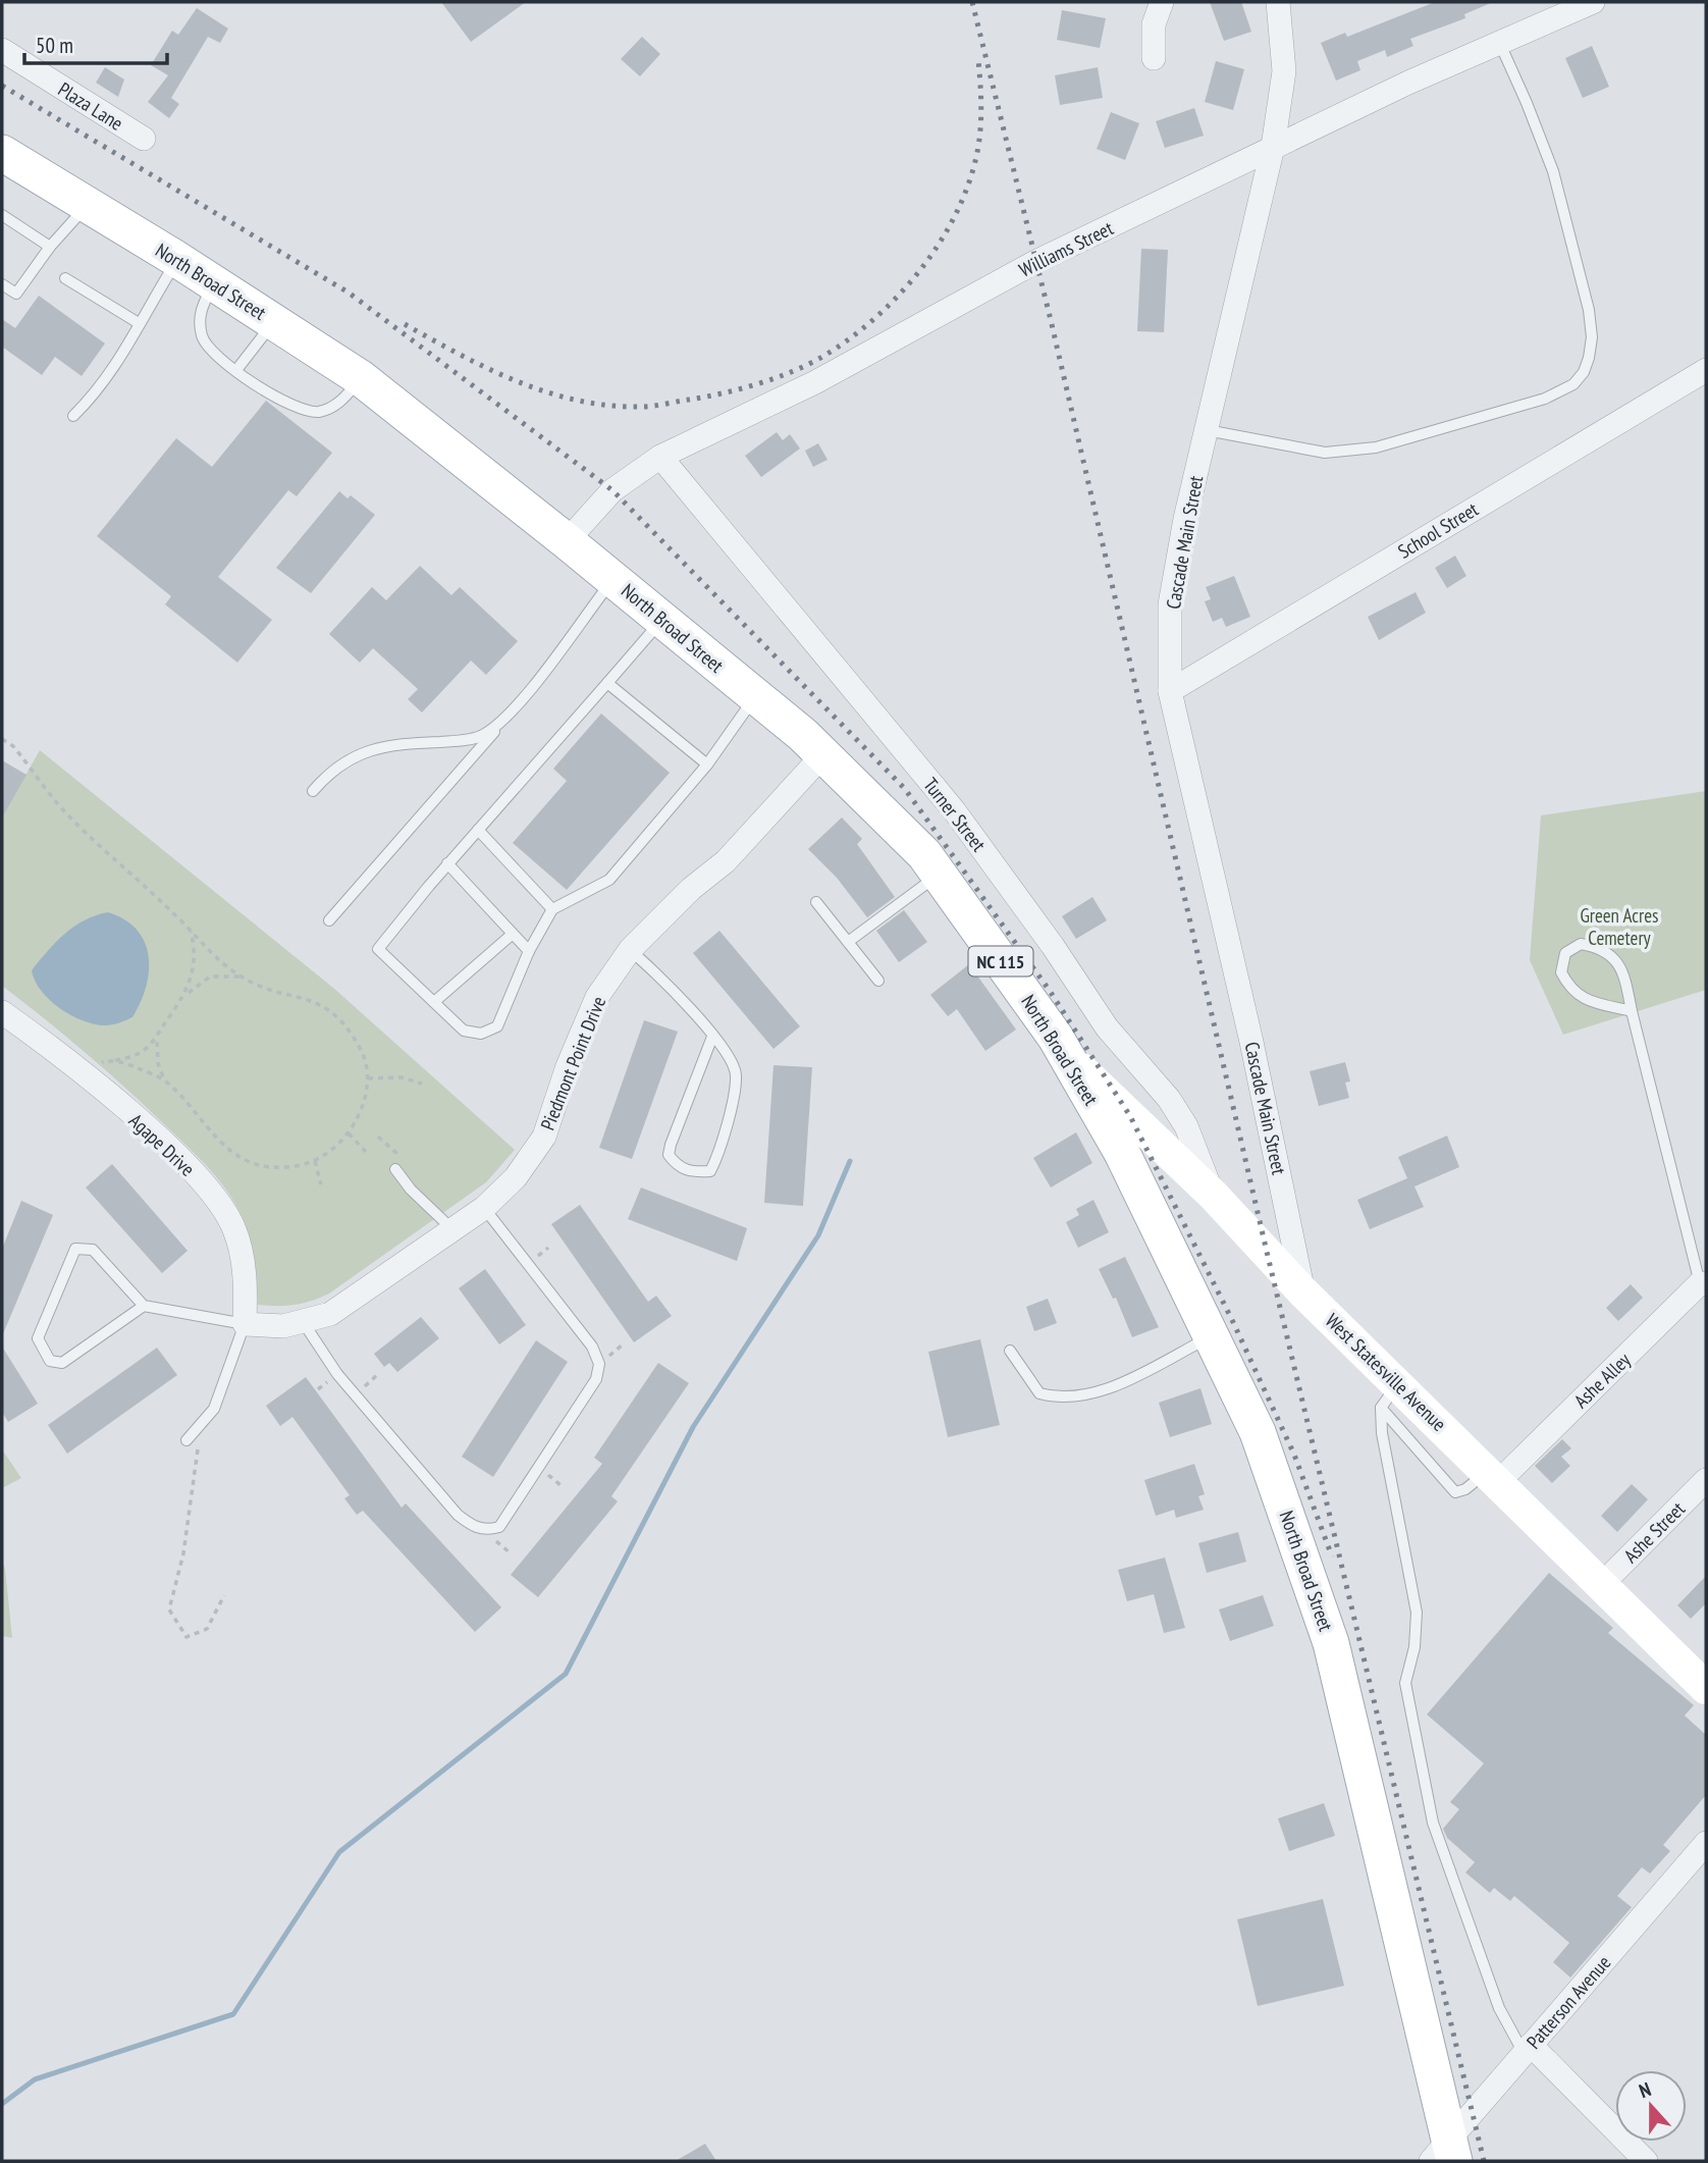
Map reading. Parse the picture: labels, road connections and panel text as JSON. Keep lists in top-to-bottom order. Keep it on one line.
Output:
{"streets":{"main road":["North Broad Street","NC 115"],"street":["Plaza Lane","Williams Street","School Street","Cascade Main Street","Turner Street","Piedmont Point Drive","Agape Drive","West Statesville Avenue","Ashe Alley","Ashe Street","Patterson Avenue"]},"crossings":[["Williams Street","North Broad Street"],["Williams Street","Cascade Main Street"],["Williams Street","Turner Street"],["North Broad Street","Piedmont Point Drive"],["North Broad Street","West Statesville Avenue"],["North Broad Street","Patterson Avenue"],["School Street","Cascade Main Street"],["Cascade Main Street","West Statesville Avenue"],["Turner Street","West Statesville Avenue"],["Piedmont Point Drive","Agape Drive"],["West Statesville Avenue","Ashe Alley"],["West Statesville Avenue","Ashe Street"]],"parks":["Green Acres Cemetery"],"scale_bar":"50 m","north":"top"}
